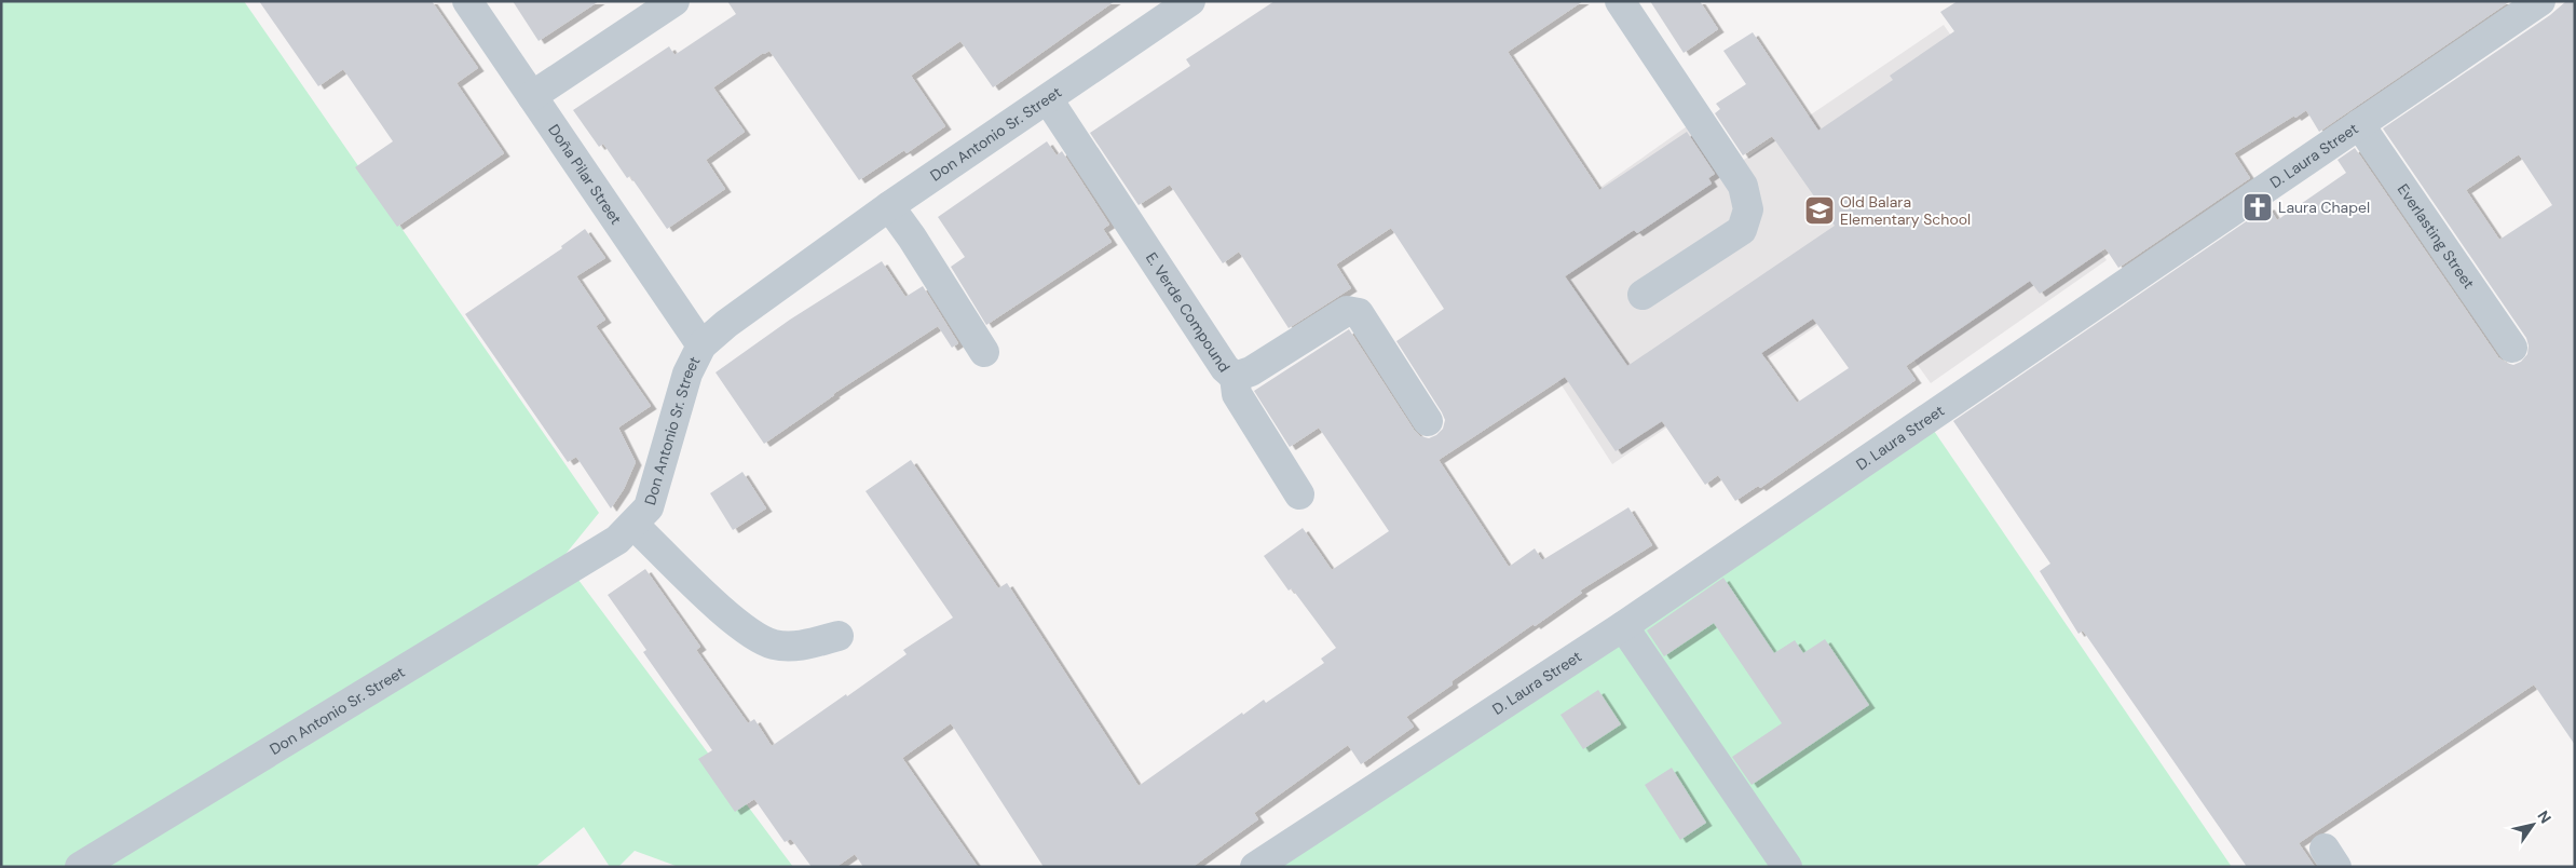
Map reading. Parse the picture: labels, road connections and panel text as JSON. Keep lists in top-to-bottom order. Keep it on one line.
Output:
{"streets":{"street":["Don Antonio Sr. Street","D. Laura Street","Doña Pilar Street","Everlasting Street","E. Verde Compound"]},"crossings":[["Don Antonio Sr. Street","Doña Pilar Street"],["Don Antonio Sr. Street","E. Verde Compound"],["D. Laura Street","Everlasting Street"]],"places":{"church":["Laura Chapel"],"school or university":["Old Balara Elementary School"]},"north":"top right"}
